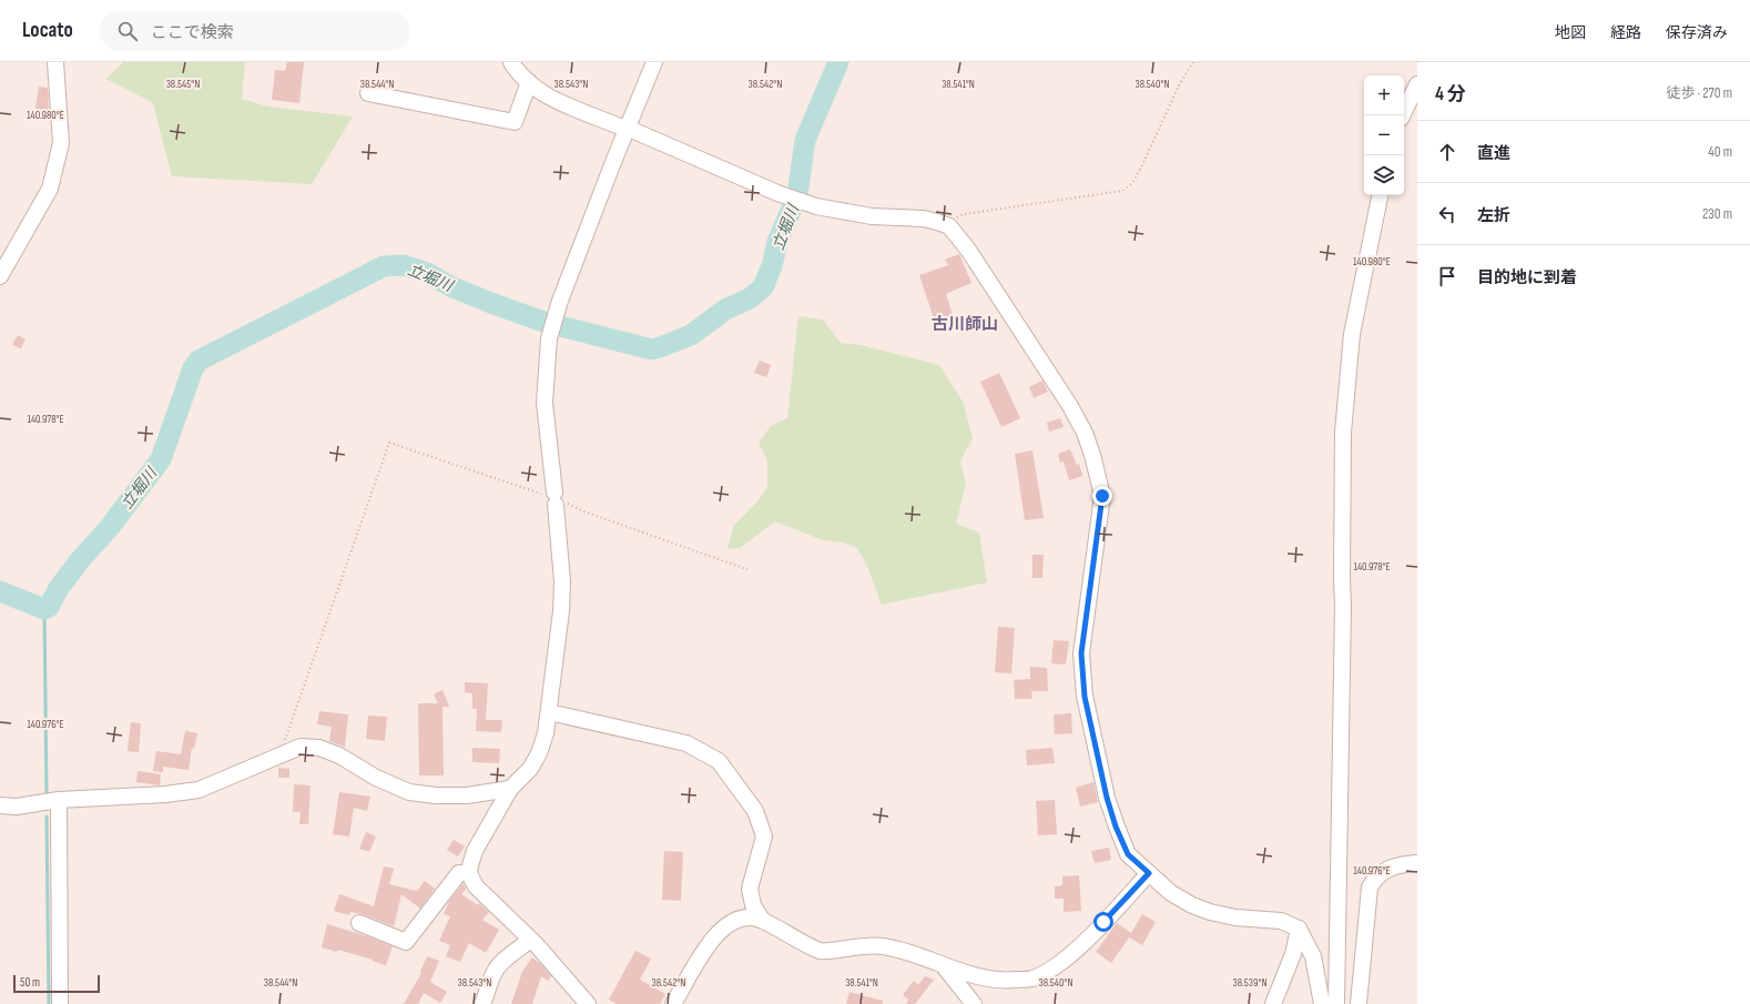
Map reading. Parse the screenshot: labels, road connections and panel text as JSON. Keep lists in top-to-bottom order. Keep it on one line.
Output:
{"districts":["古川師山"],"water":["立堀川"],"scale_bar":"50 m","page":{"header":"Locato","search":"ここで検索","nav":["地図","経路","保存済み"],"heading":["4 分","徒歩 · 270 m"],"map_buttons":["+","−"],"list":[["直進","40 m"],["左折","230 m"],"目的地に到着"],"scale":"50 m"},"coordinates":["38.545°N","38.544°N","38.543°N","38.542°N","38.541°N","38.540°N","140.980°E","140.978°E","140.976°E","38.539°N"]}
